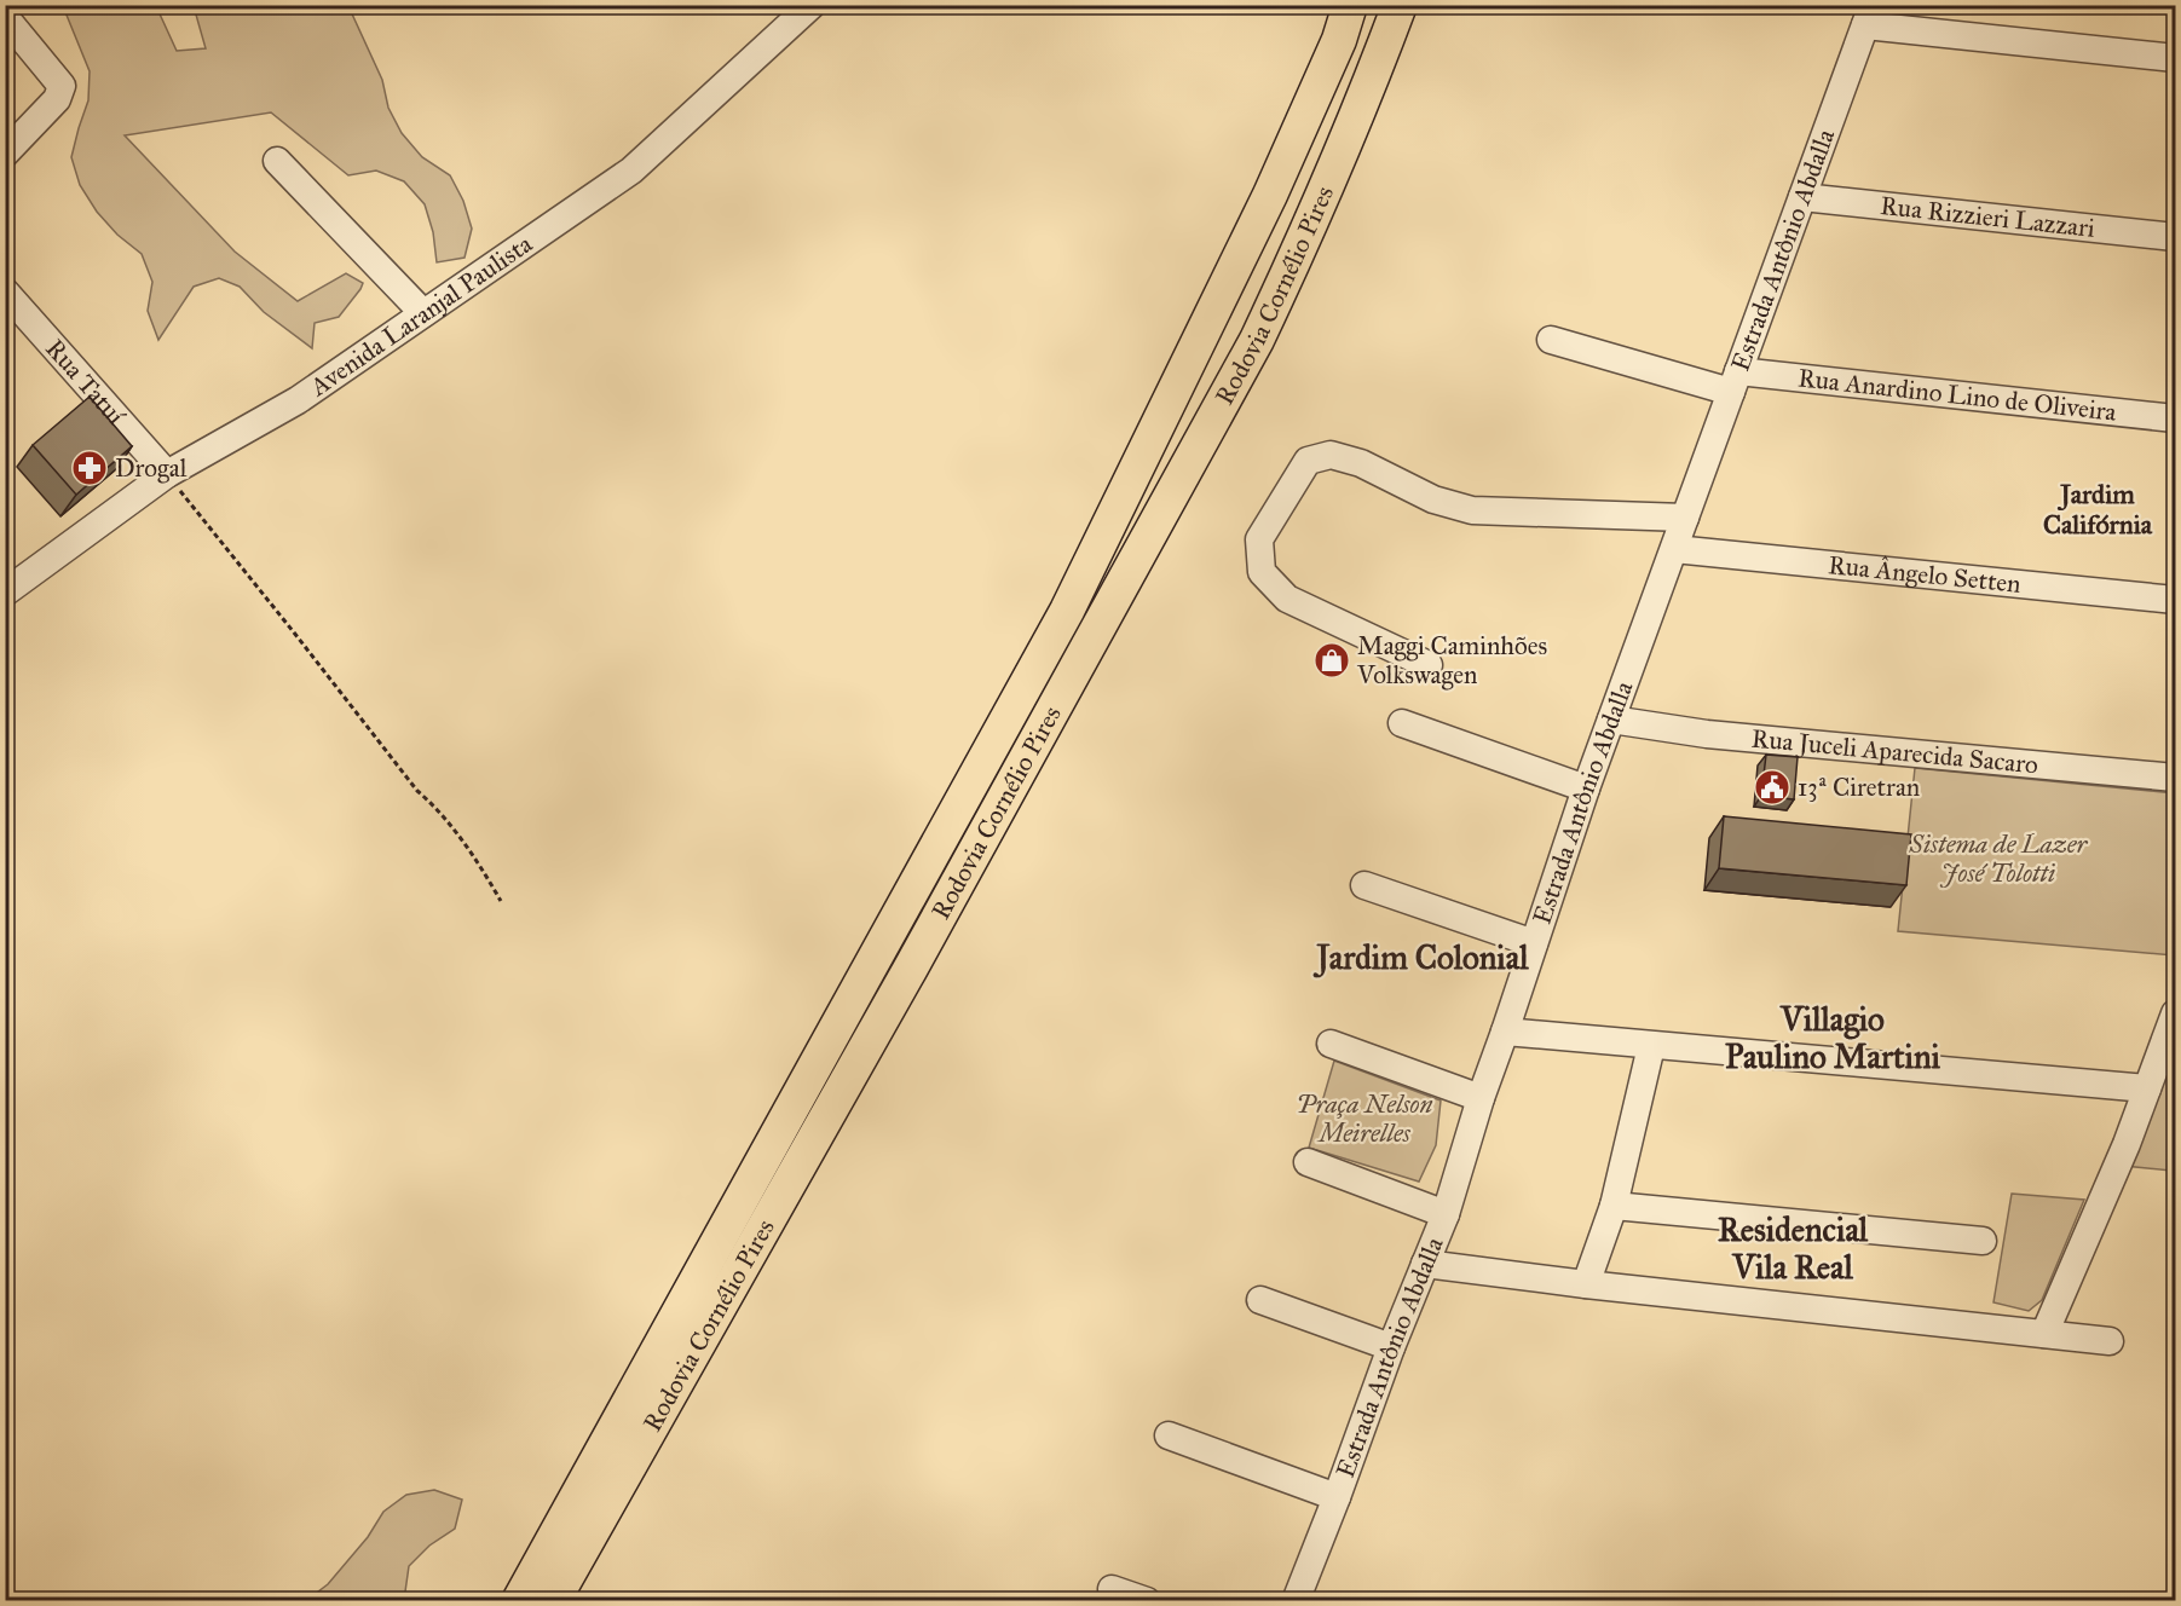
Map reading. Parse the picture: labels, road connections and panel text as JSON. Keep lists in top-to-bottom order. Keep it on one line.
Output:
{"streets":{"main road":["Rodovia Cornélio Pires"],"street":["Rua Rizzieri Lazzari","Estrada Antônio Abdalla","Avenida Laranjal Paulista","Rua Tatuí","Rua Anardino Lino de Oliveira","Rua Ângelo Setten","Rua Juceli Aparecida Sacaro"]},"crossings":[["Rua Rizzieri Lazzari","Estrada Antônio Abdalla"],["Estrada Antônio Abdalla","Rua Anardino Lino de Oliveira"],["Estrada Antônio Abdalla","Rua Ângelo Setten"],["Estrada Antônio Abdalla","Rua Juceli Aparecida Sacaro"],["Avenida Laranjal Paulista","Rua Tatuí"]],"districts":["Jardim Califórnia","Jardim Colonial","Villagio Paulino Martini","Residencial Vila Real"],"parks":["Sistema de Lazer José Tolotti","Praça Nelson Meirelles"],"places":{"pharmacy":["Drogal"],"shop":["Maggi Caminhões Volkswagen"],"public building":["13ª Ciretran"]}}
